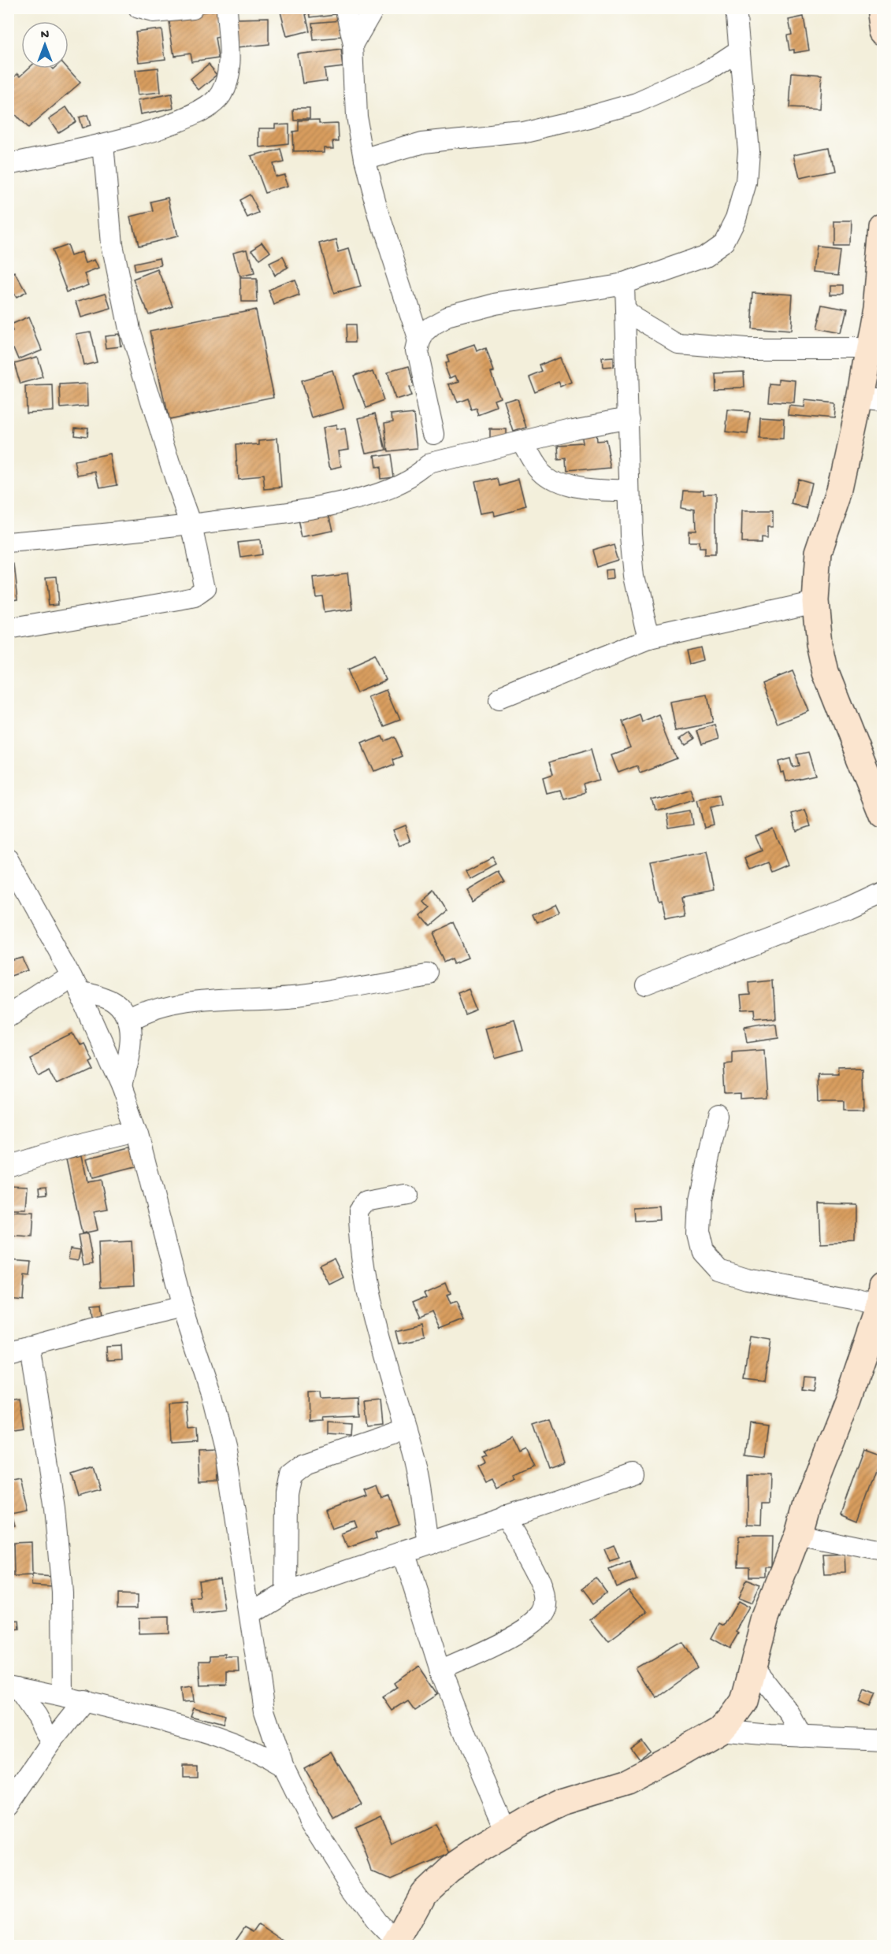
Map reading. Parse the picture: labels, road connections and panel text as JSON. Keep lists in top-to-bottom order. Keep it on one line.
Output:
{"north":"top"}
